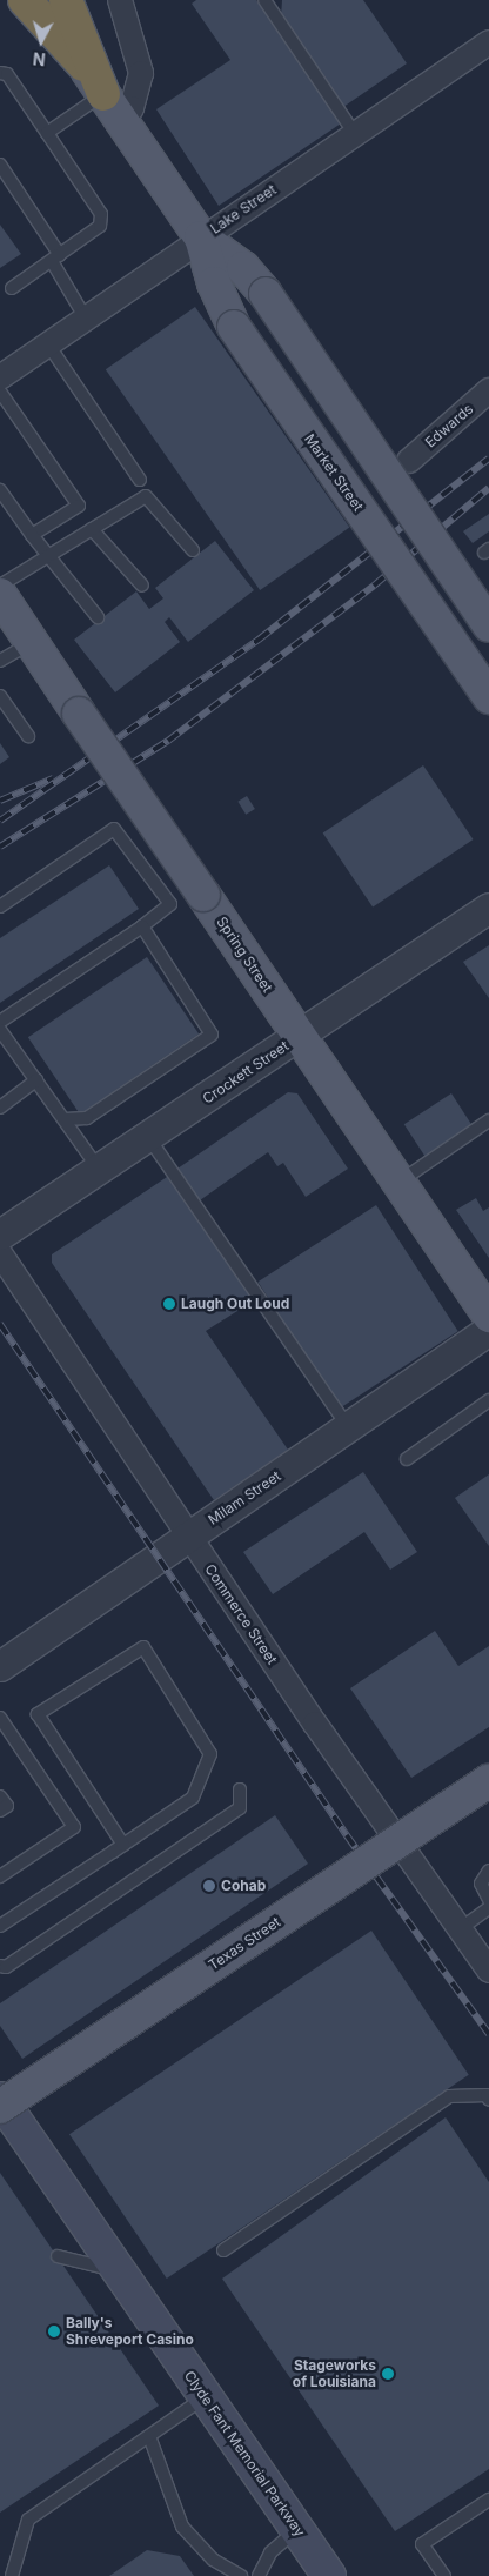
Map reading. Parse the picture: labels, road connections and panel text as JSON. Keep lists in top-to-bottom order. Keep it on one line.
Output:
{"streets":{"main road":["Market Street","Spring Street","Texas Street","Clyde Fant Memorial Parkway"],"street":["Lake Street","Edwards","Crockett Street","Milam Street","Commerce Street"]},"crossings":[["Lake Street","Market Street"],["Spring Street","Crockett Street"],["Milam Street","Commerce Street"]],"places":["Laugh Out Loud","Cohab","Bally's Shreveport Casino","Stageworks of Louisiana"],"north":"bottom"}
